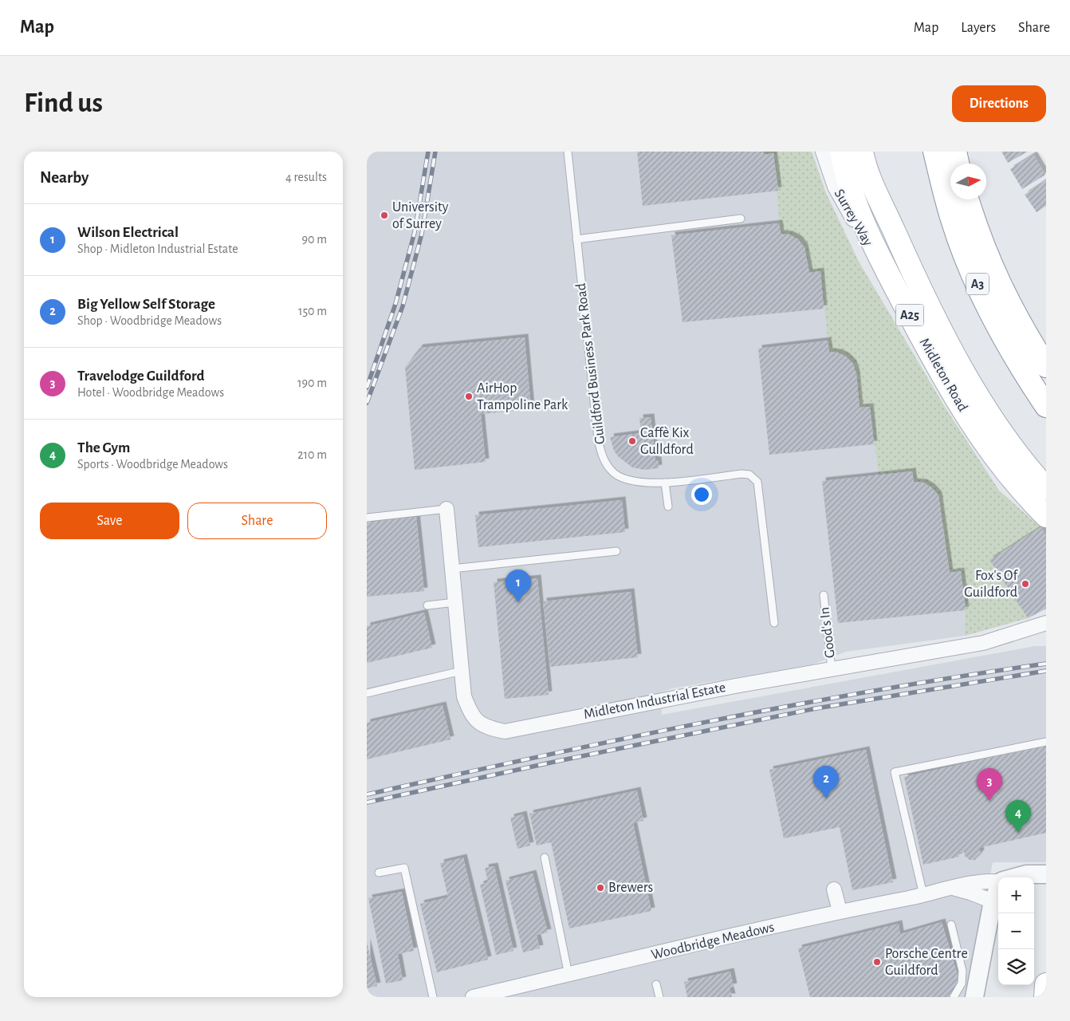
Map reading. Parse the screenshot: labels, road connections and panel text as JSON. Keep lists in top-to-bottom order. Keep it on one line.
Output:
{"streets":{"main road":["A3","A25","Midleton Road"],"street":["Surrey Way","Midleton Industrial Estate","Woodbridge Meadows"],"lane":["Guildford Business Park Road","Good's In"]},"crossings":[["Surrey Way","Midleton Road"],["Good's In","Midleton Industrial Estate"]],"places":["University of Surrey","AirHop Trampoline Park","Caffè Kix Gulldford","Fox's Of Guildford","Brewers","Porsche Centre Guildford"],"north":"right","page":{"header":"Map","nav":["Map","Layers","Share"],"buttons":["Directions",["Save","Share"]],"title":"Find us","heading":["Nearby","4 results"],"list":[{"mark":"1","name":"Wilson Electrical","note":"Shop · Midleton Industrial Estate","value":"90 m"},{"mark":"2","name":"Big Yellow Self Storage","note":"Shop · Woodbridge Meadows","value":"150 m"},{"mark":"3","name":"Travelodge Guildford","note":"Hotel · Woodbridge Meadows","value":"190 m"},{"mark":"4","name":"The Gym","note":"Sports · Woodbridge Meadows","value":"210 m"}],"pins":["1","2","3","4"],"map_buttons":["+","−"]}}
